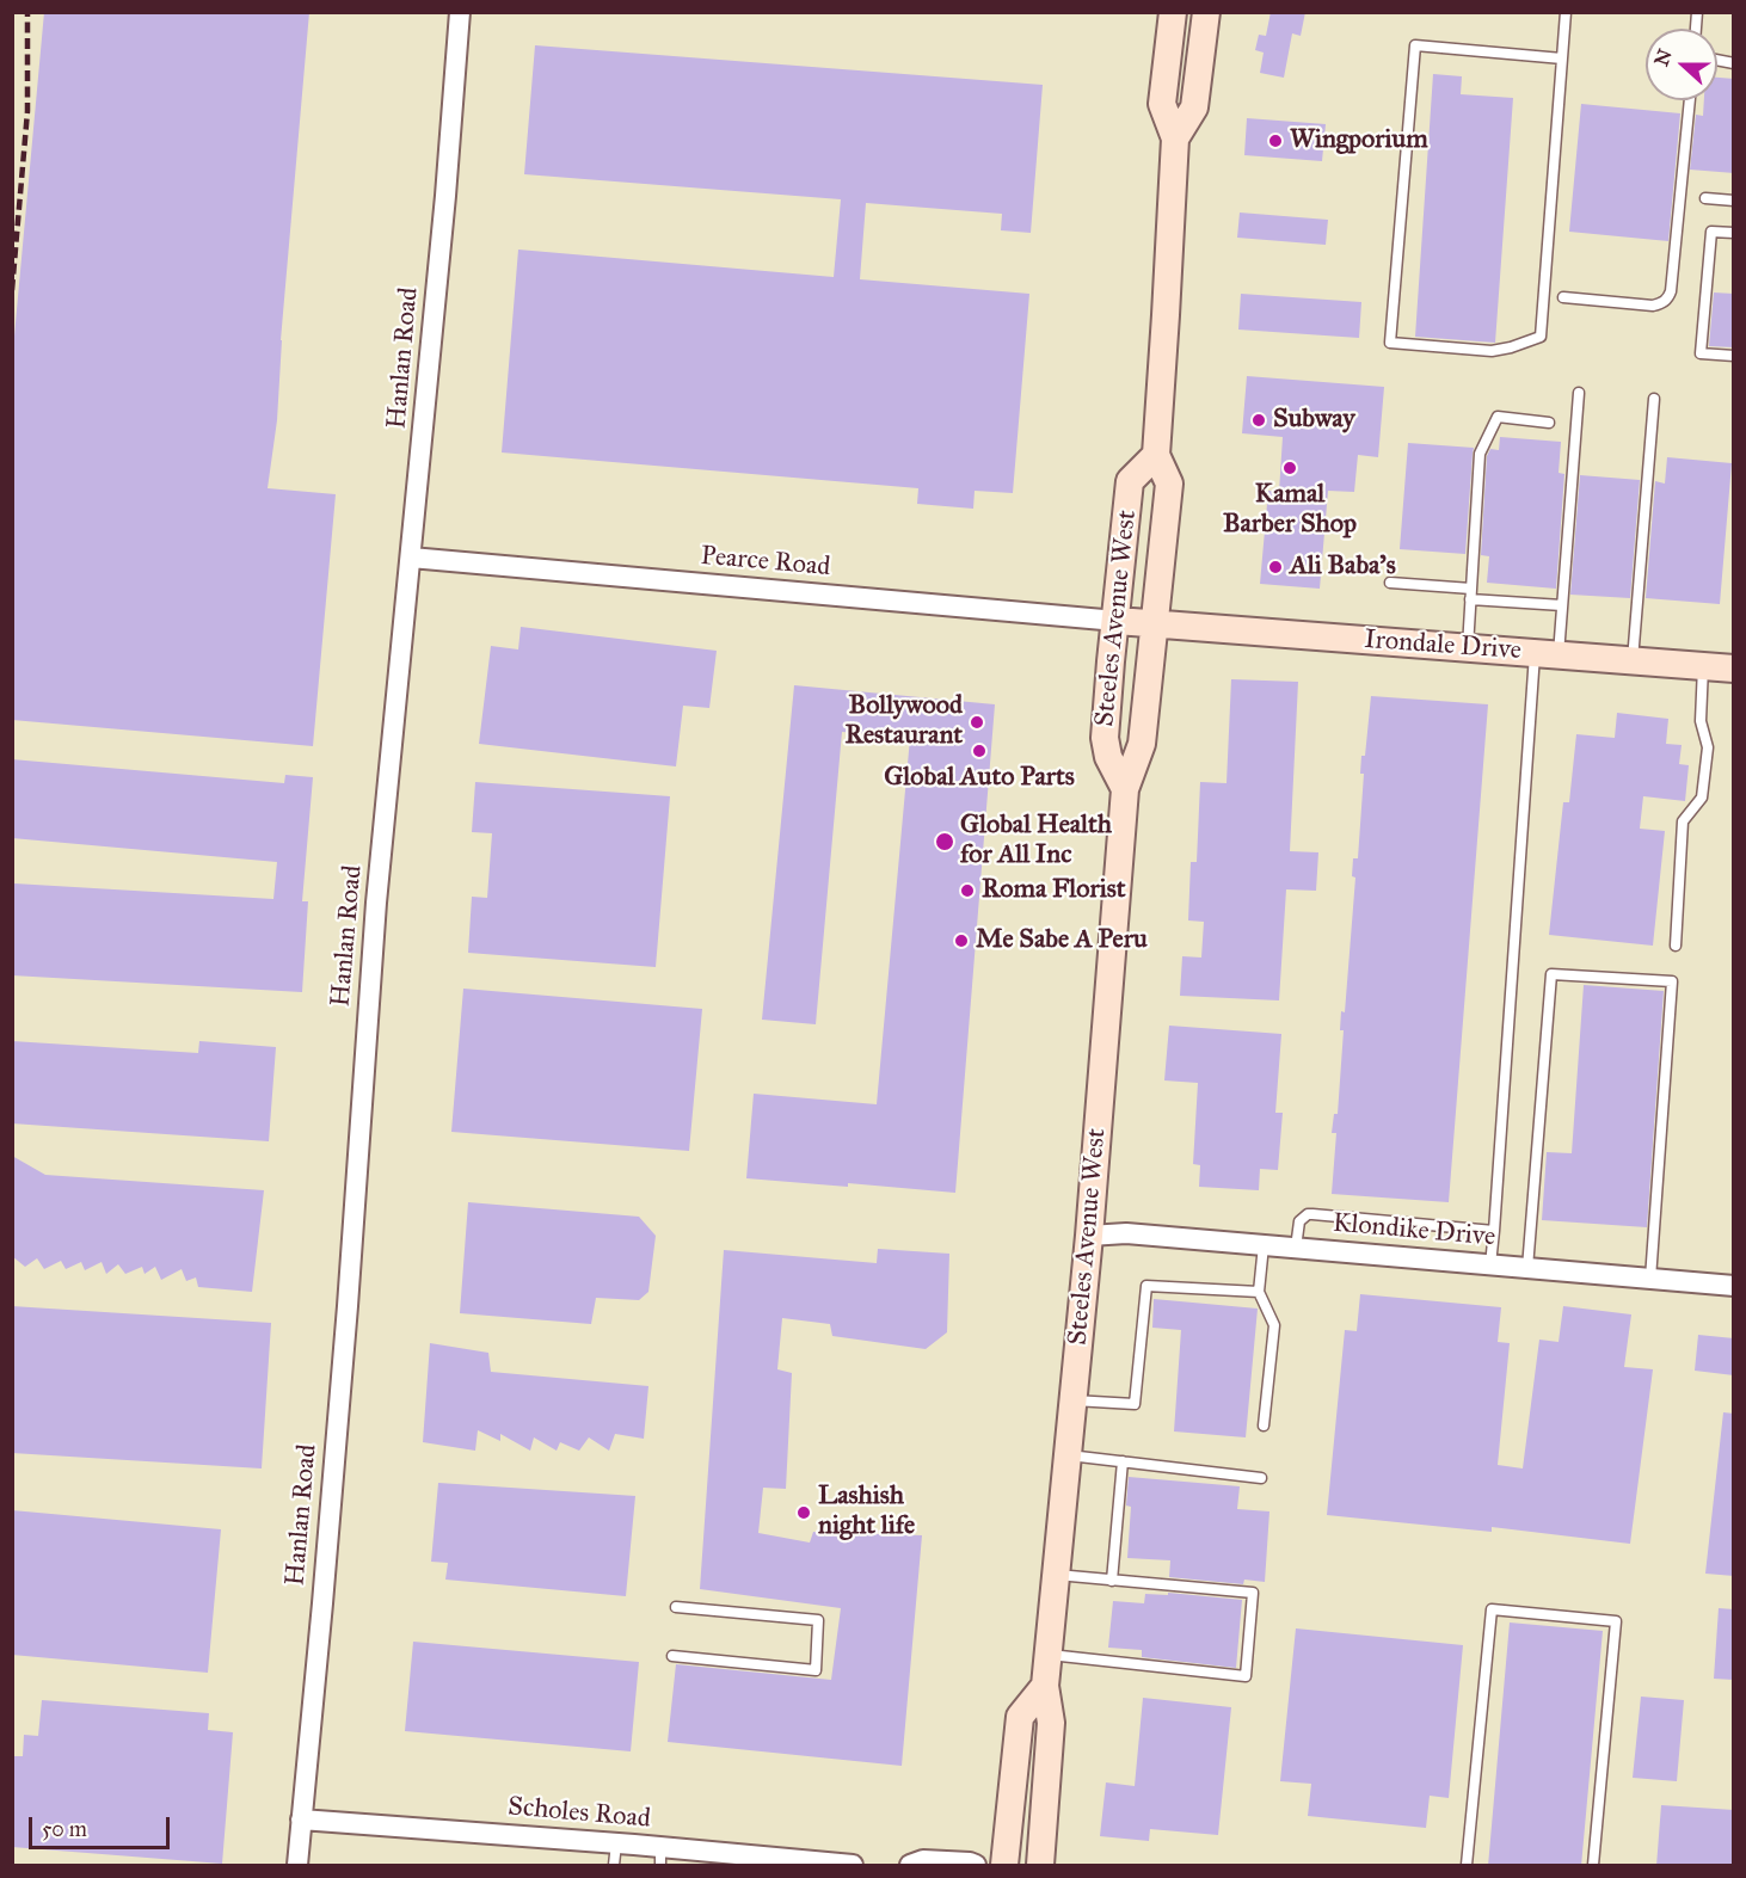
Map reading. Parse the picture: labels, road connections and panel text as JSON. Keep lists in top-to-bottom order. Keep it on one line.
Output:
{"streets":{"main road":["Steeles Avenue West","Irondale Drive"],"street":["Hanlan Road","Pearce Road","Klondike Drive","Scholes Road"]},"crossings":[["Hanlan Road","Pearce Road"],["Hanlan Road","Scholes Road"],["Pearce Road","Steeles Avenue West"],["Pearce Road","Irondale Drive"],["Steeles Avenue West","Irondale Drive"],["Steeles Avenue West","Klondike Drive"]],"places":["Wingporium","Subway","Kamal Barber Shop","Ali Baba's","Bollywood Restaurant","Global Auto Parts","Global Health for All Inc","Roma Florist","Me Sabe A Peru","Lashish night life"],"scale_bar":"50 m","north":"left"}
